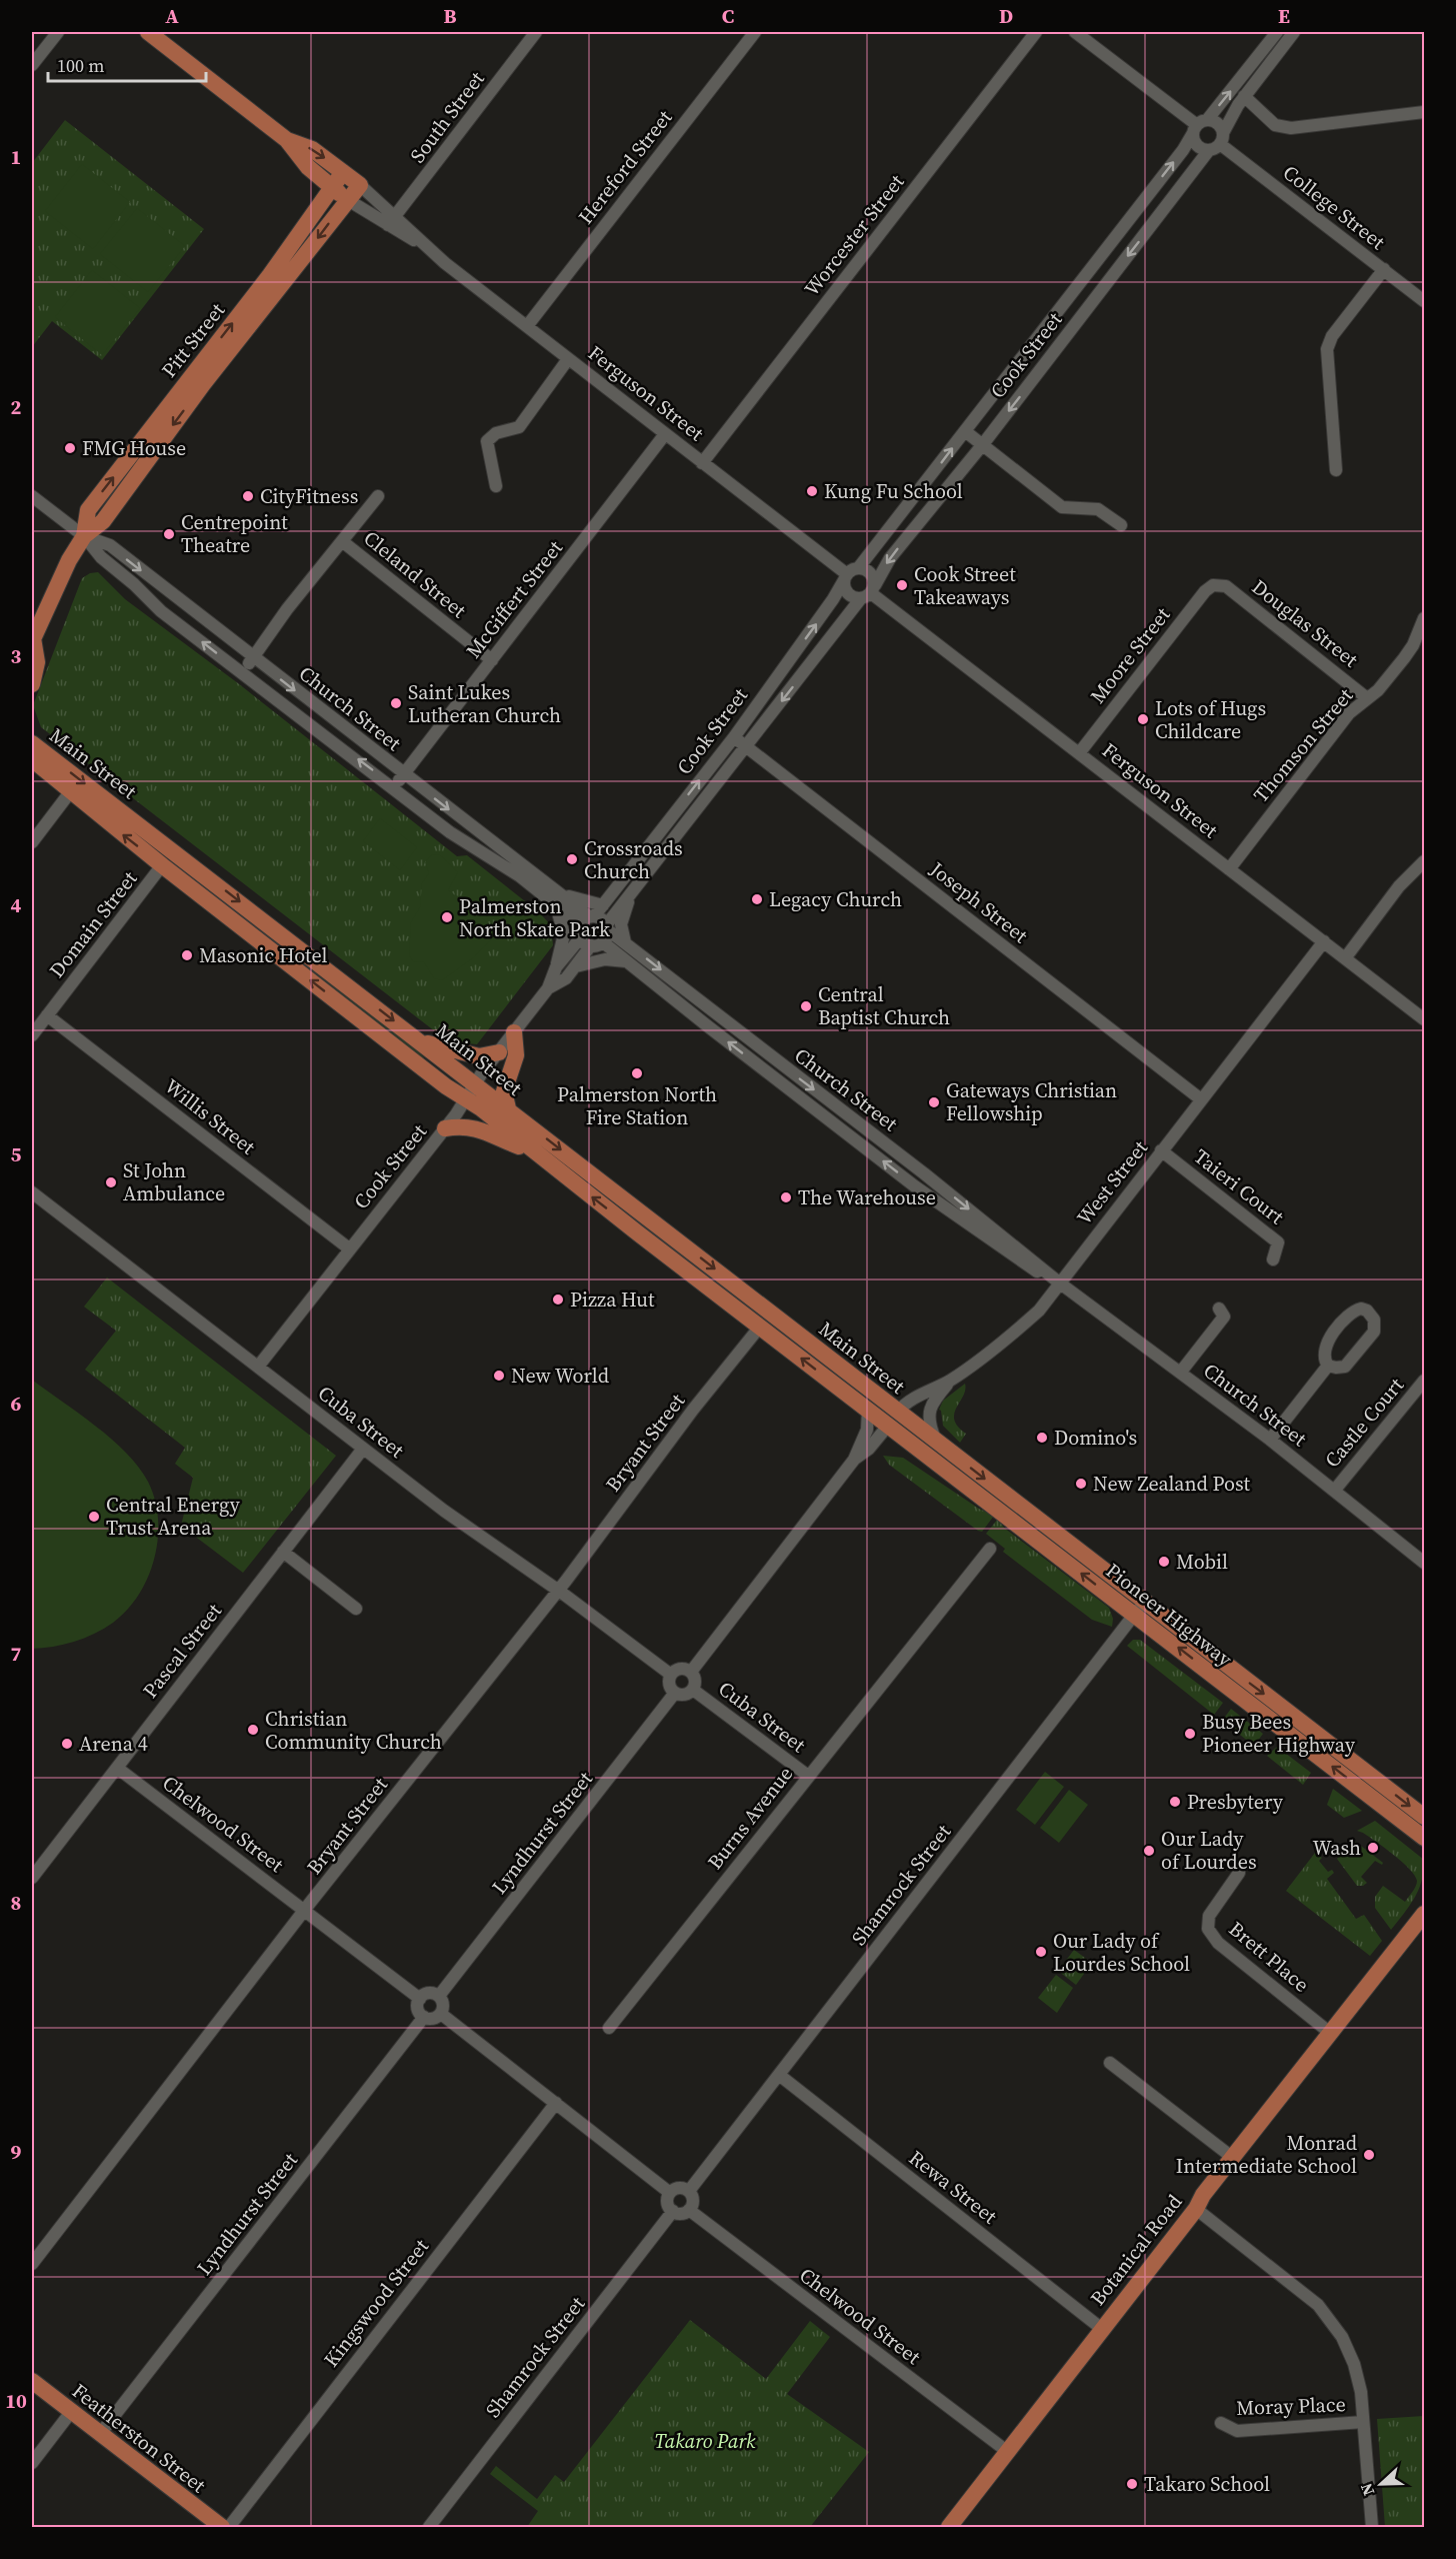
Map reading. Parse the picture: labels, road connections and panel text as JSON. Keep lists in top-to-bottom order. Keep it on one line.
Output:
{"streets":{"main road":["Pitt Street","Ferguson Street","Main Street","Pioneer Highway","Botanical Road","Featherston Street"],"street":["South Street","Hereford Street","College Street","Worcester Street","Cook Street","Cleland Street","McGiffert Street","Douglas Street","Moore Street","Church Street","Thomson Street","Joseph Street","Domain Street","Willis Street","West Street","Taieri Court","Cuba Street","Castle Court","Bryant Street","Pascal Street","Burns Avenue","Chelwood Street","Lyndhurst Street","Shamrock Street","Brett Place","Rewa Street","Kingswood Street","Moray Place"]},"crossings":[["South Street","Ferguson Street"],["Hereford Street","Ferguson Street"],["College Street","Cook Street"],["Worcester Street","Ferguson Street"],["Pitt Street","Ferguson Street"],["Pitt Street","Church Street"],["Cook Street","Ferguson Street"],["Cook Street","Church Street"],["Cook Street","Main Street"],["Cook Street","Joseph Street"],["Cook Street","Willis Street"],["Cook Street","Cuba Street"],["Ferguson Street","McGiffert Street"],["Ferguson Street","Moore Street"],["Ferguson Street","Thomson Street"],["Ferguson Street","West Street"],["Cleland Street","McGiffert Street"],["McGiffert Street","Church Street"],["Douglas Street","Moore Street"],["Douglas Street","Thomson Street"],["Church Street","West Street"],["Church Street","Castle Court"],["Main Street","Domain Street"],["Main Street","West Street"],["Main Street","Bryant Street"],["Main Street","Pioneer Highway"],["Joseph Street","West Street"],["Domain Street","Willis Street"],["West Street","Taieri Court"],["West Street","Pioneer Highway"],["Cuba Street","Bryant Street"],["Cuba Street","Pascal Street"],["Cuba Street","Burns Avenue"],["Cuba Street","Lyndhurst Street"],["Bryant Street","Chelwood Street"],["Pioneer Highway","Shamrock Street"],["Pascal Street","Chelwood Street"],["Chelwood Street","Lyndhurst Street"],["Chelwood Street","Shamrock Street"],["Chelwood Street","Botanical Road"],["Lyndhurst Street","Featherston Street"],["Shamrock Street","Rewa Street"],["Brett Place","Botanical Road"],["Rewa Street","Botanical Road"]],"parks":["Takaro Park"],"places":["FMG House","Kung Fu School","CityFitness","Centrepoint Theatre","Cook Street Takeaways","Saint Lukes Lutheran Church","Lots of Hugs Childcare","Crossroads Church","Legacy Church","Palmerston North Skate Park","Masonic Hotel","Central Baptist Church","Palmerston North Fire Station","Gateways Christian Fellowship","St John Ambulance","The Warehouse","Pizza Hut","New World","Domino's","New Zealand Post","Central Energy Trust Arena","Mobil","Christian Community Church","Busy Bees Pioneer Highway","Arena 4","Presbytery","Wash","Our Lady of Lourdes","Our Lady of Lourdes School","Monrad Intermediate School","Takaro School"],"scale_bar":"100 m","north":"left","grid":{"columns":["A","B","C","D","E"],"rows":["1","2","3","4","5","6","7","8","9","10"]}}
